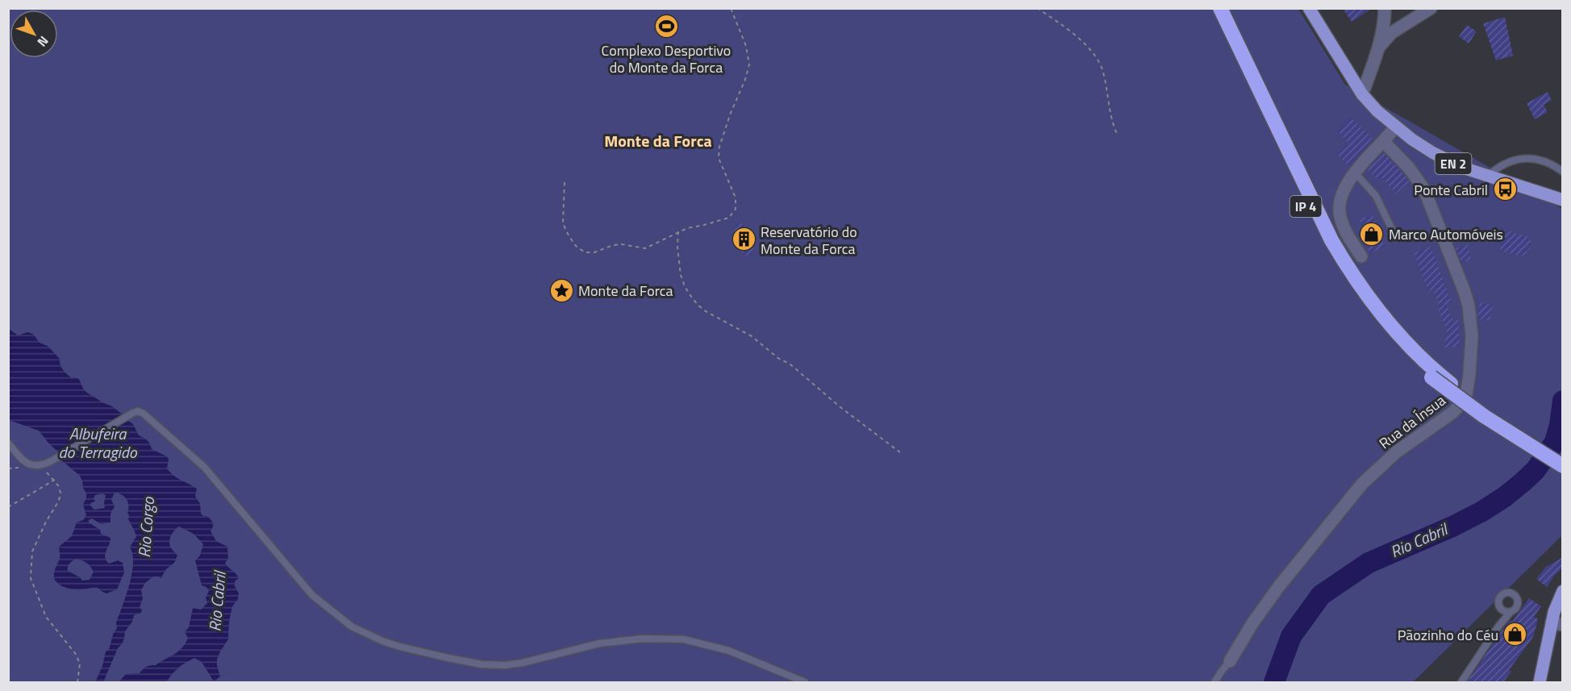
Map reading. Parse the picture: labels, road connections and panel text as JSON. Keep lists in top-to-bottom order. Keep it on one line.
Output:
{"streets":{"highway":["IP 4"],"main road":["EN 2"],"street":["Rua da Ínsua"]},"districts":["Monte da Forca"],"water":["Albufeira do Terragido","Rio Corgo","Rio Cabril"],"places":{"sports":["Complexo Desportivo do Monte da Forca"],"bus stop":["Ponte Cabril"],"shop":["Marco Automóveis","Pãozinho do Céu"],"building":["Reservatório do Monte da Forca"],"place":["Monte da Forca"]},"north":"bottom right"}
